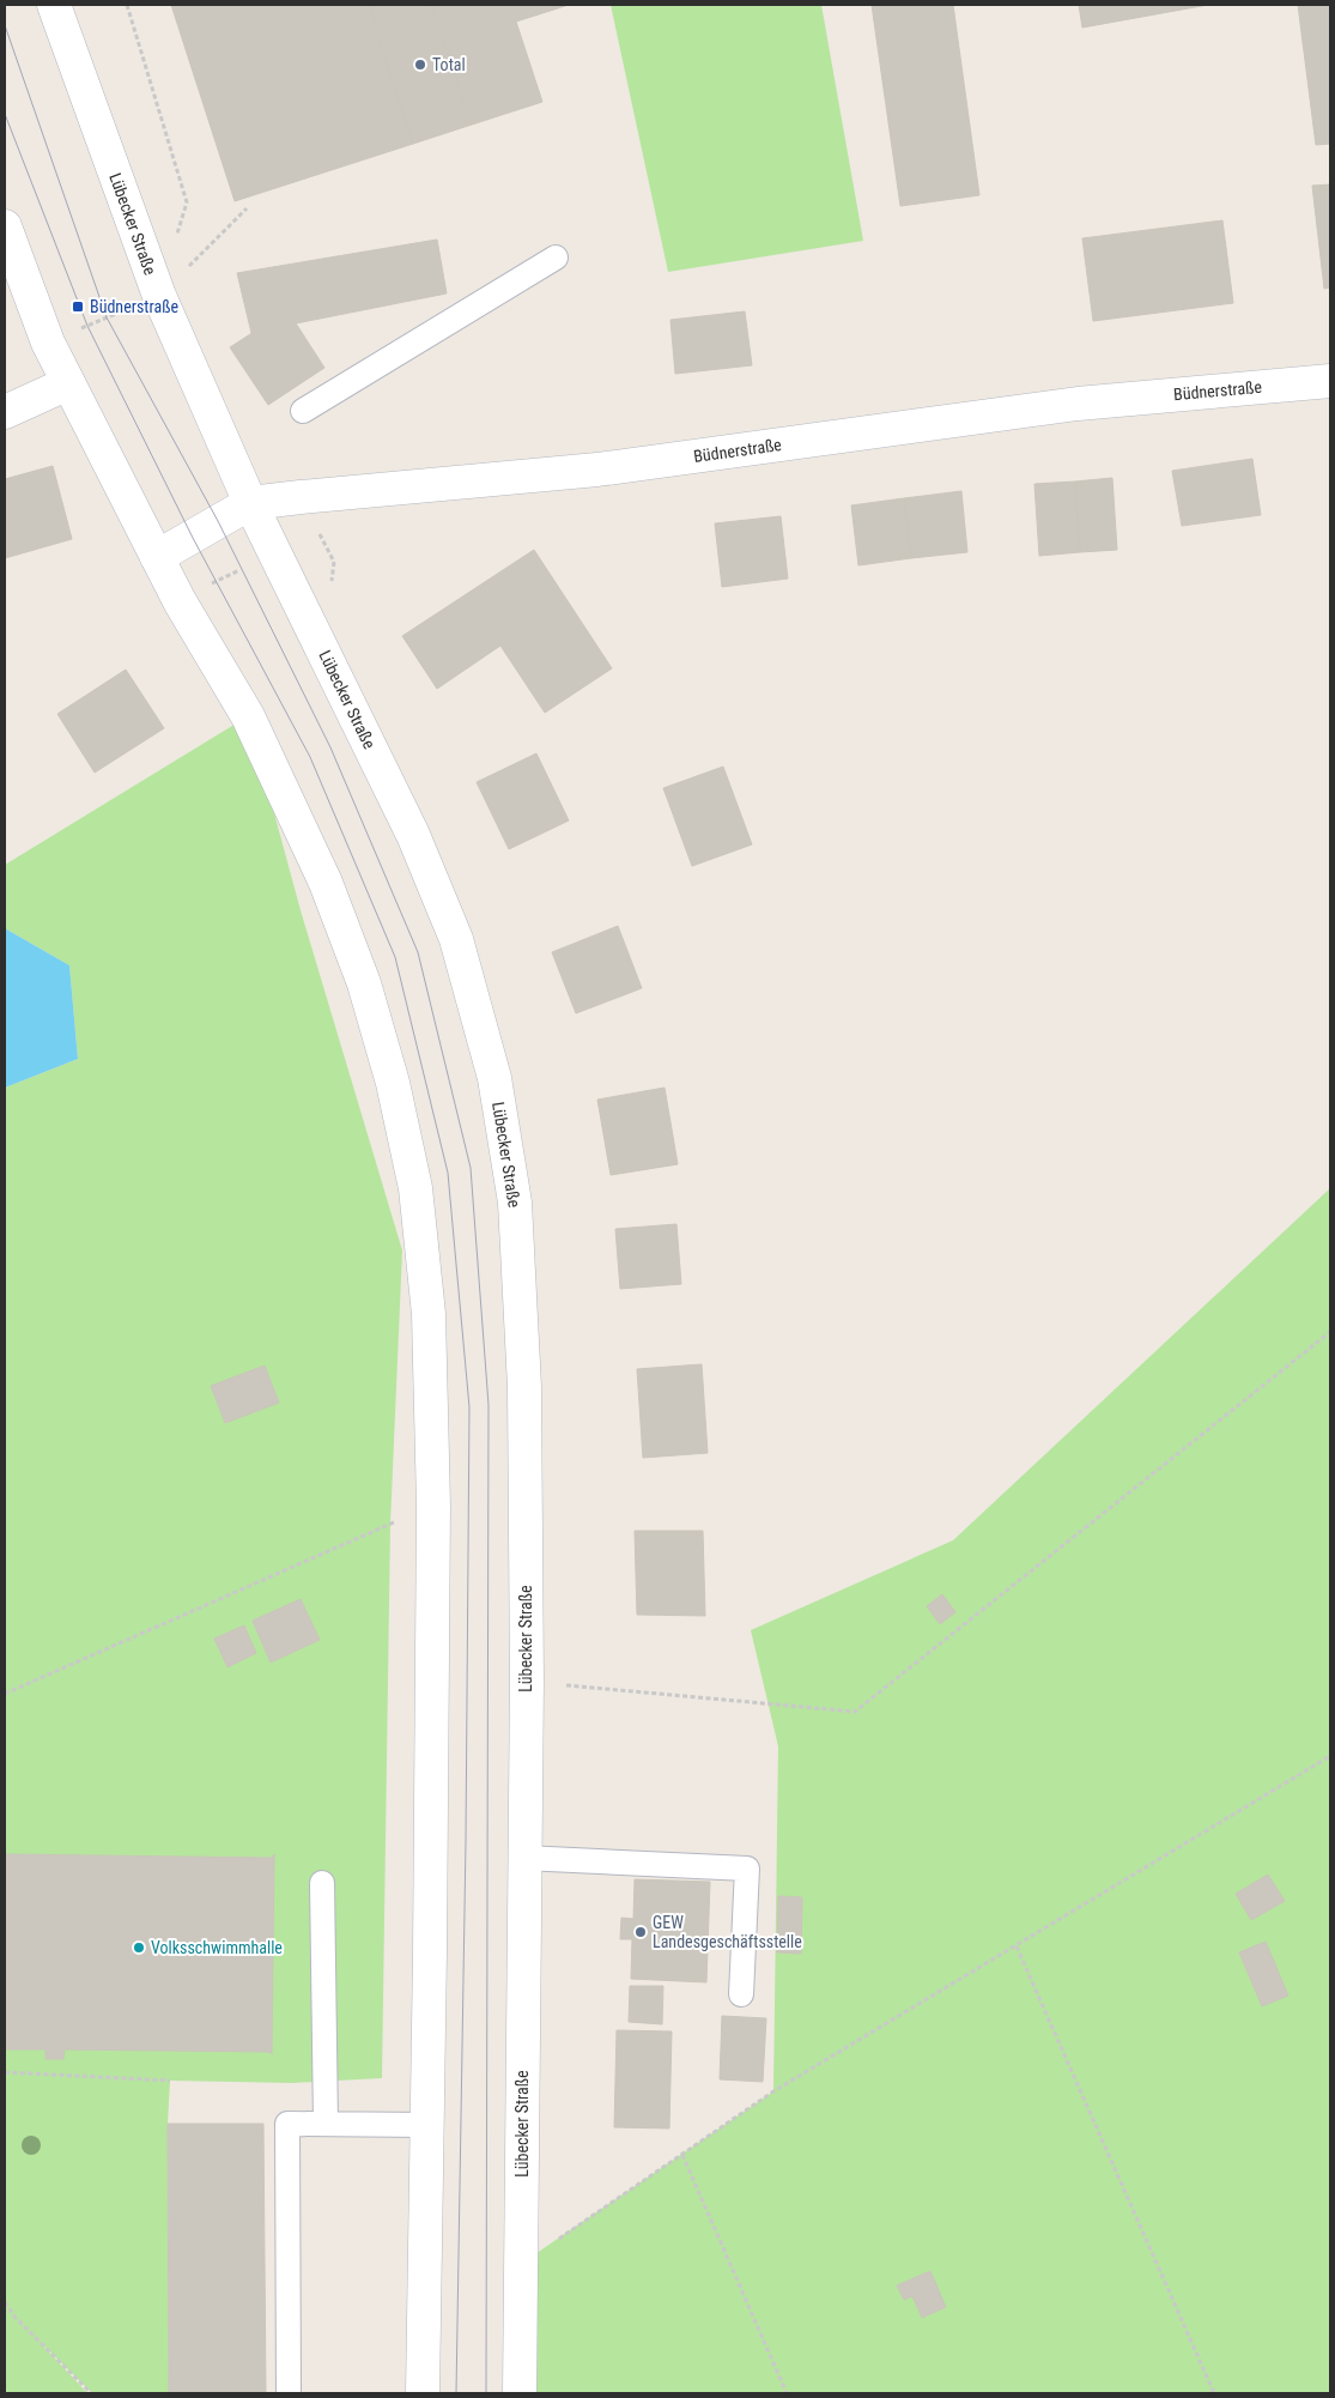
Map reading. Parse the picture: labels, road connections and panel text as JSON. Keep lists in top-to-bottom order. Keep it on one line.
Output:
{"streets":{"street":["Lübecker Straße","Büdnerstraße"]},"crossings":[["Lübecker Straße","Büdnerstraße"]],"places":{"other":["Total","GEW Landesgeschäftsstelle","Volksschwimmhalle"],"transit":["Büdnerstraße"]}}
